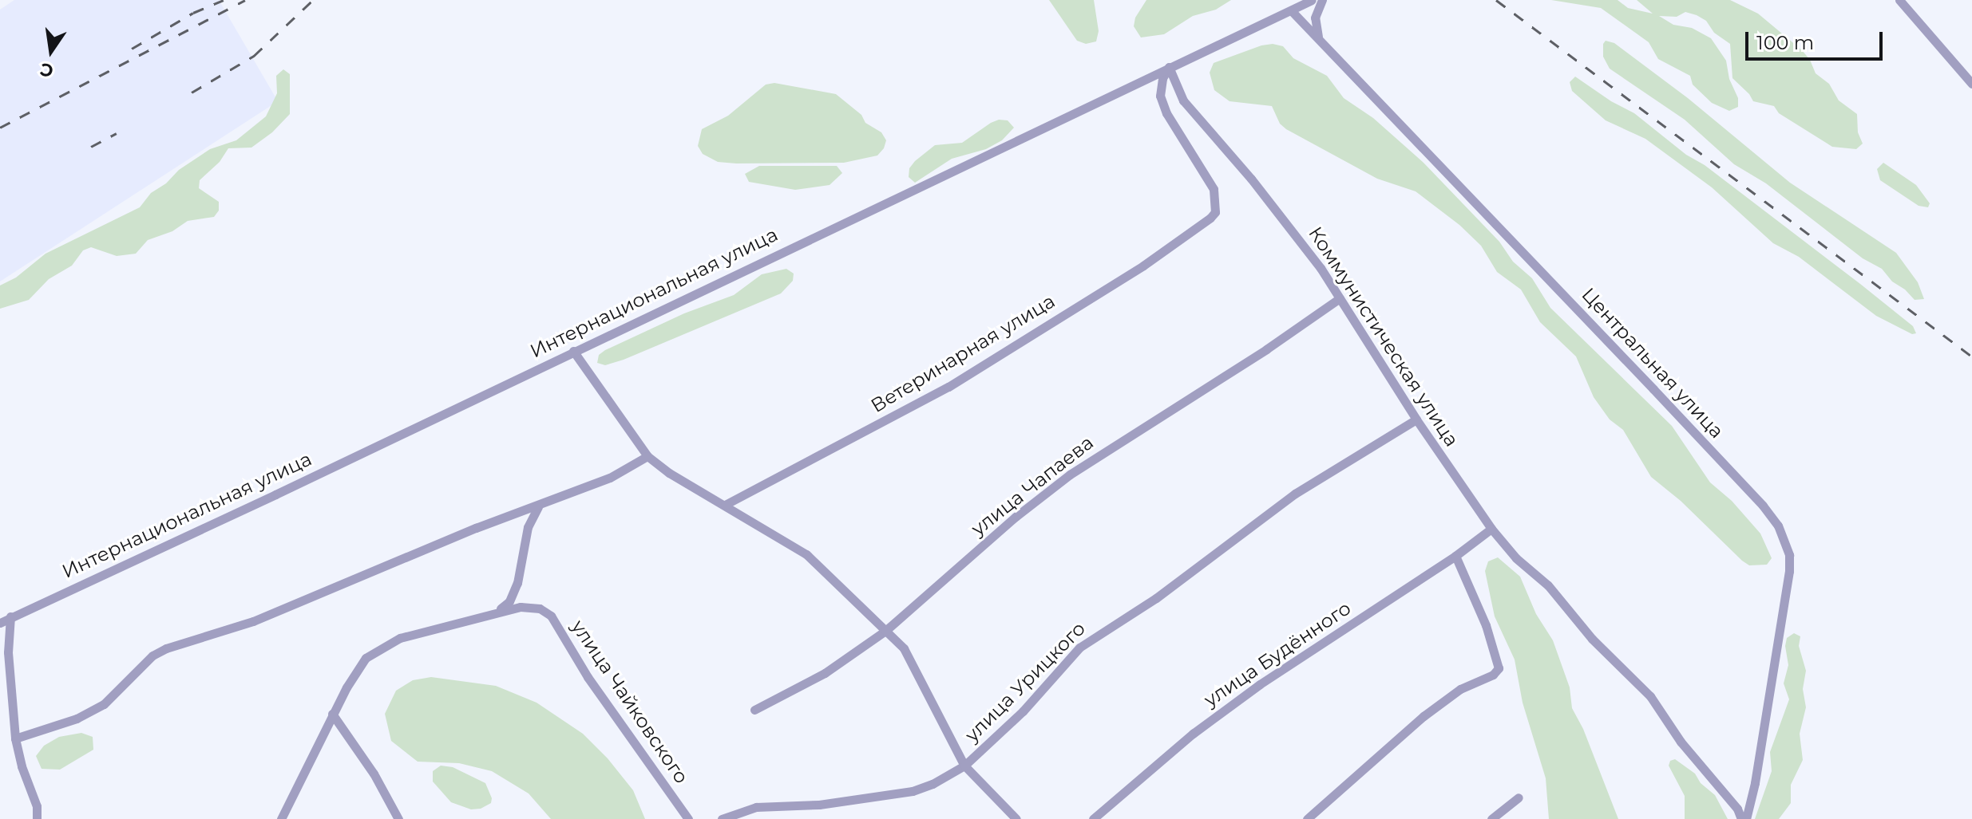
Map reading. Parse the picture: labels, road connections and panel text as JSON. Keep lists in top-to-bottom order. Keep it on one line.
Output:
{"streets":{"street":["Интернациональная улица","Коммунистическая улица","Ветеринарная улица","Центральная улица","улица Чапаева","улица Будённого","улица Урицкого","улица Чайковского"]},"crossings":[["Интернациональная улица","Коммунистическая улица"],["Интернациональная улица","Ветеринарная улица"],["Интернациональная улица","Центральная улица"],["Коммунистическая улица","Ветеринарная улица"],["Коммунистическая улица","улица Чапаева"],["Коммунистическая улица","улица Будённого"],["Коммунистическая улица","улица Урицкого"]],"scale_bar":"100 m","north":"bottom"}
